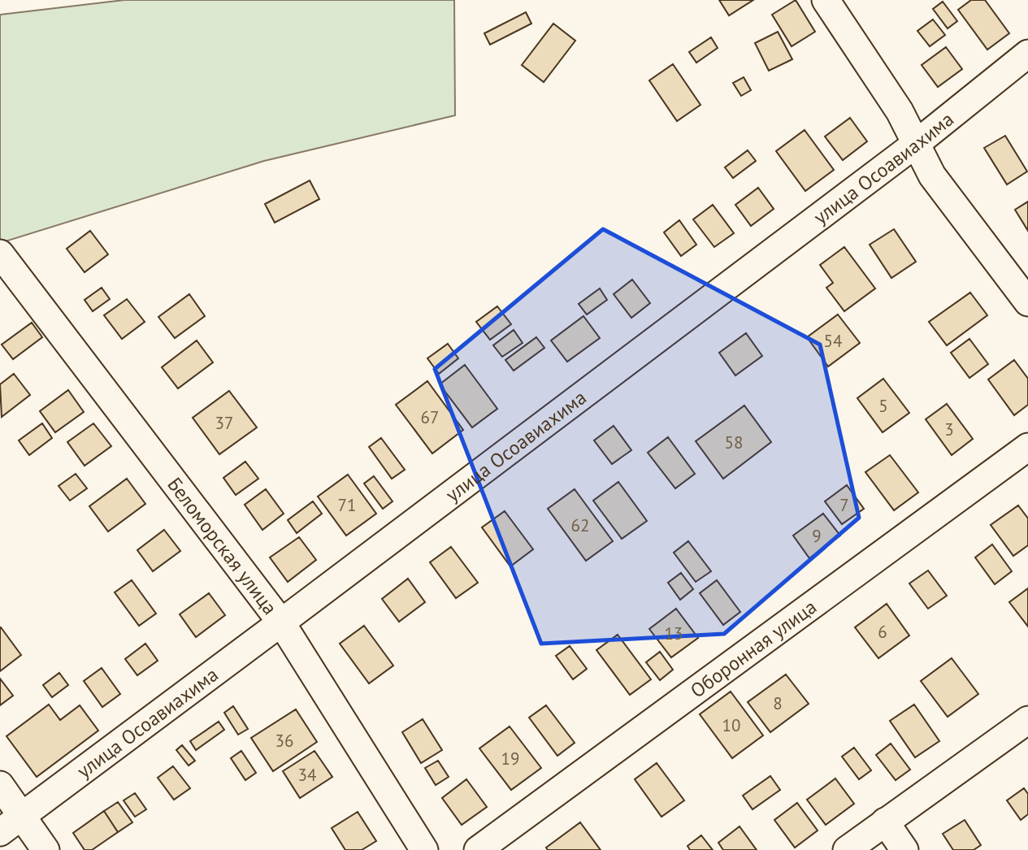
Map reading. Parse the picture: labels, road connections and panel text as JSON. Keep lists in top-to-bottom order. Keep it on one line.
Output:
{"streets":{"street":["улица Осоавиахима","Беломорская улица","Оборонная улица"]},"crossings":[["улица Осоавиахима","Беломорская улица"]],"house_numbers":["54","5","67","37","3","58","71","7","62","9","6","13","8","10","36","19","34"]}
